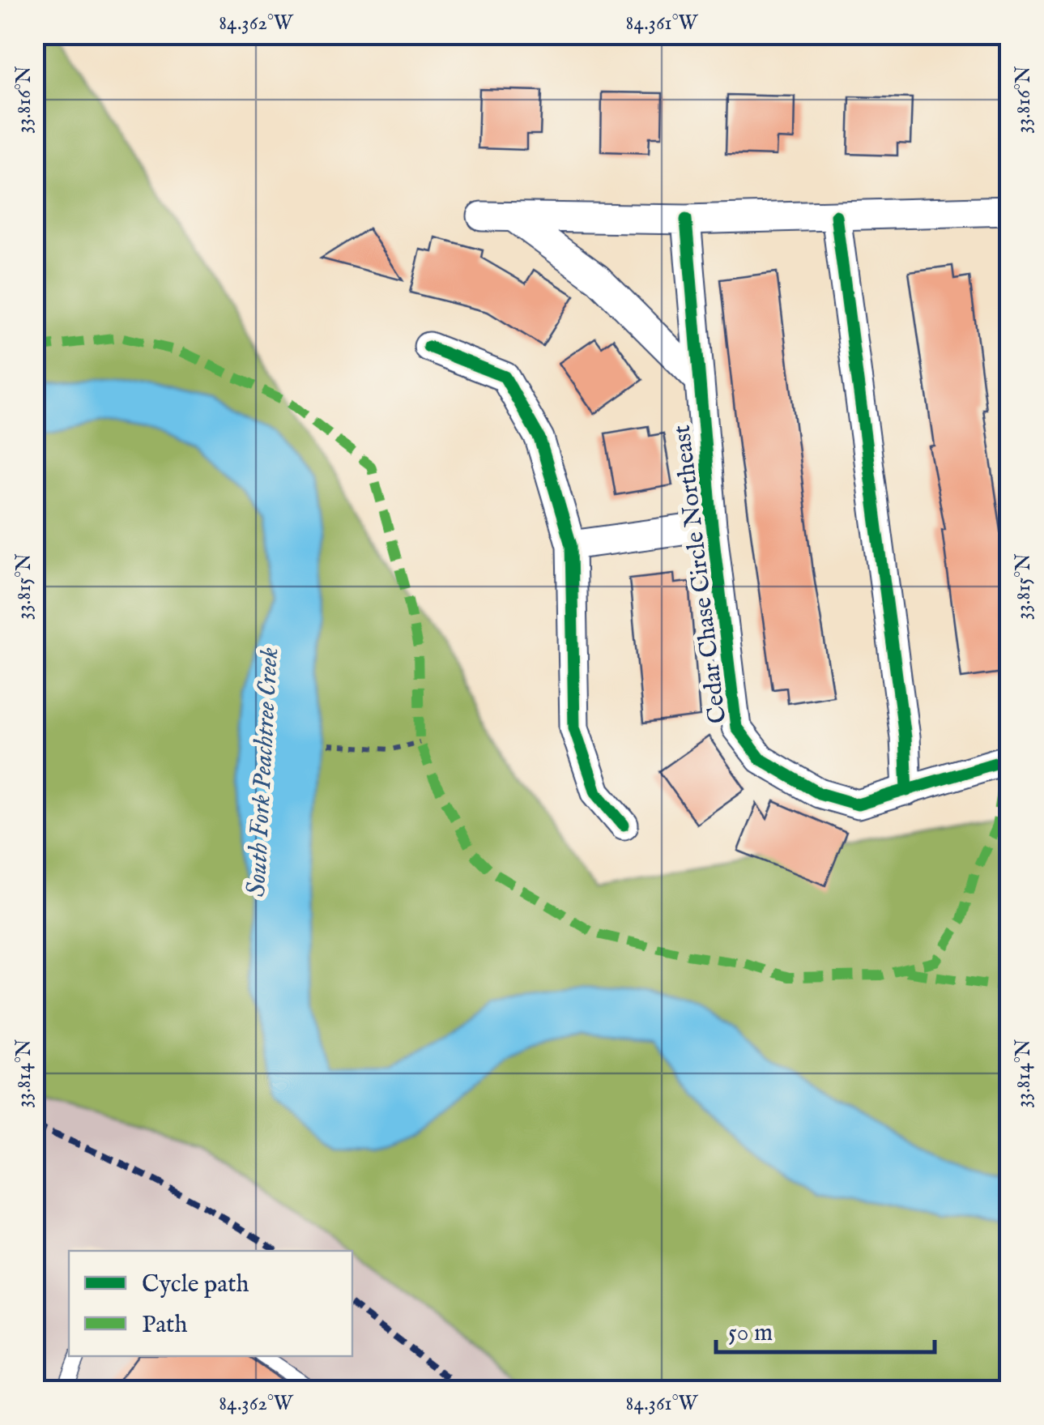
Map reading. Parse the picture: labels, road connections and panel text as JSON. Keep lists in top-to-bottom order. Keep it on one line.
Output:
{"streets":{"street":["Cedar Chase Circle Northeast"]},"water":["South Fork Peachtree Creek"],"legend":["Cycle path","Path"],"scale_bar":"50 m","coordinates":["84.362°W","84.361°W","33.816°N","33.815°N","33.814°N"]}
